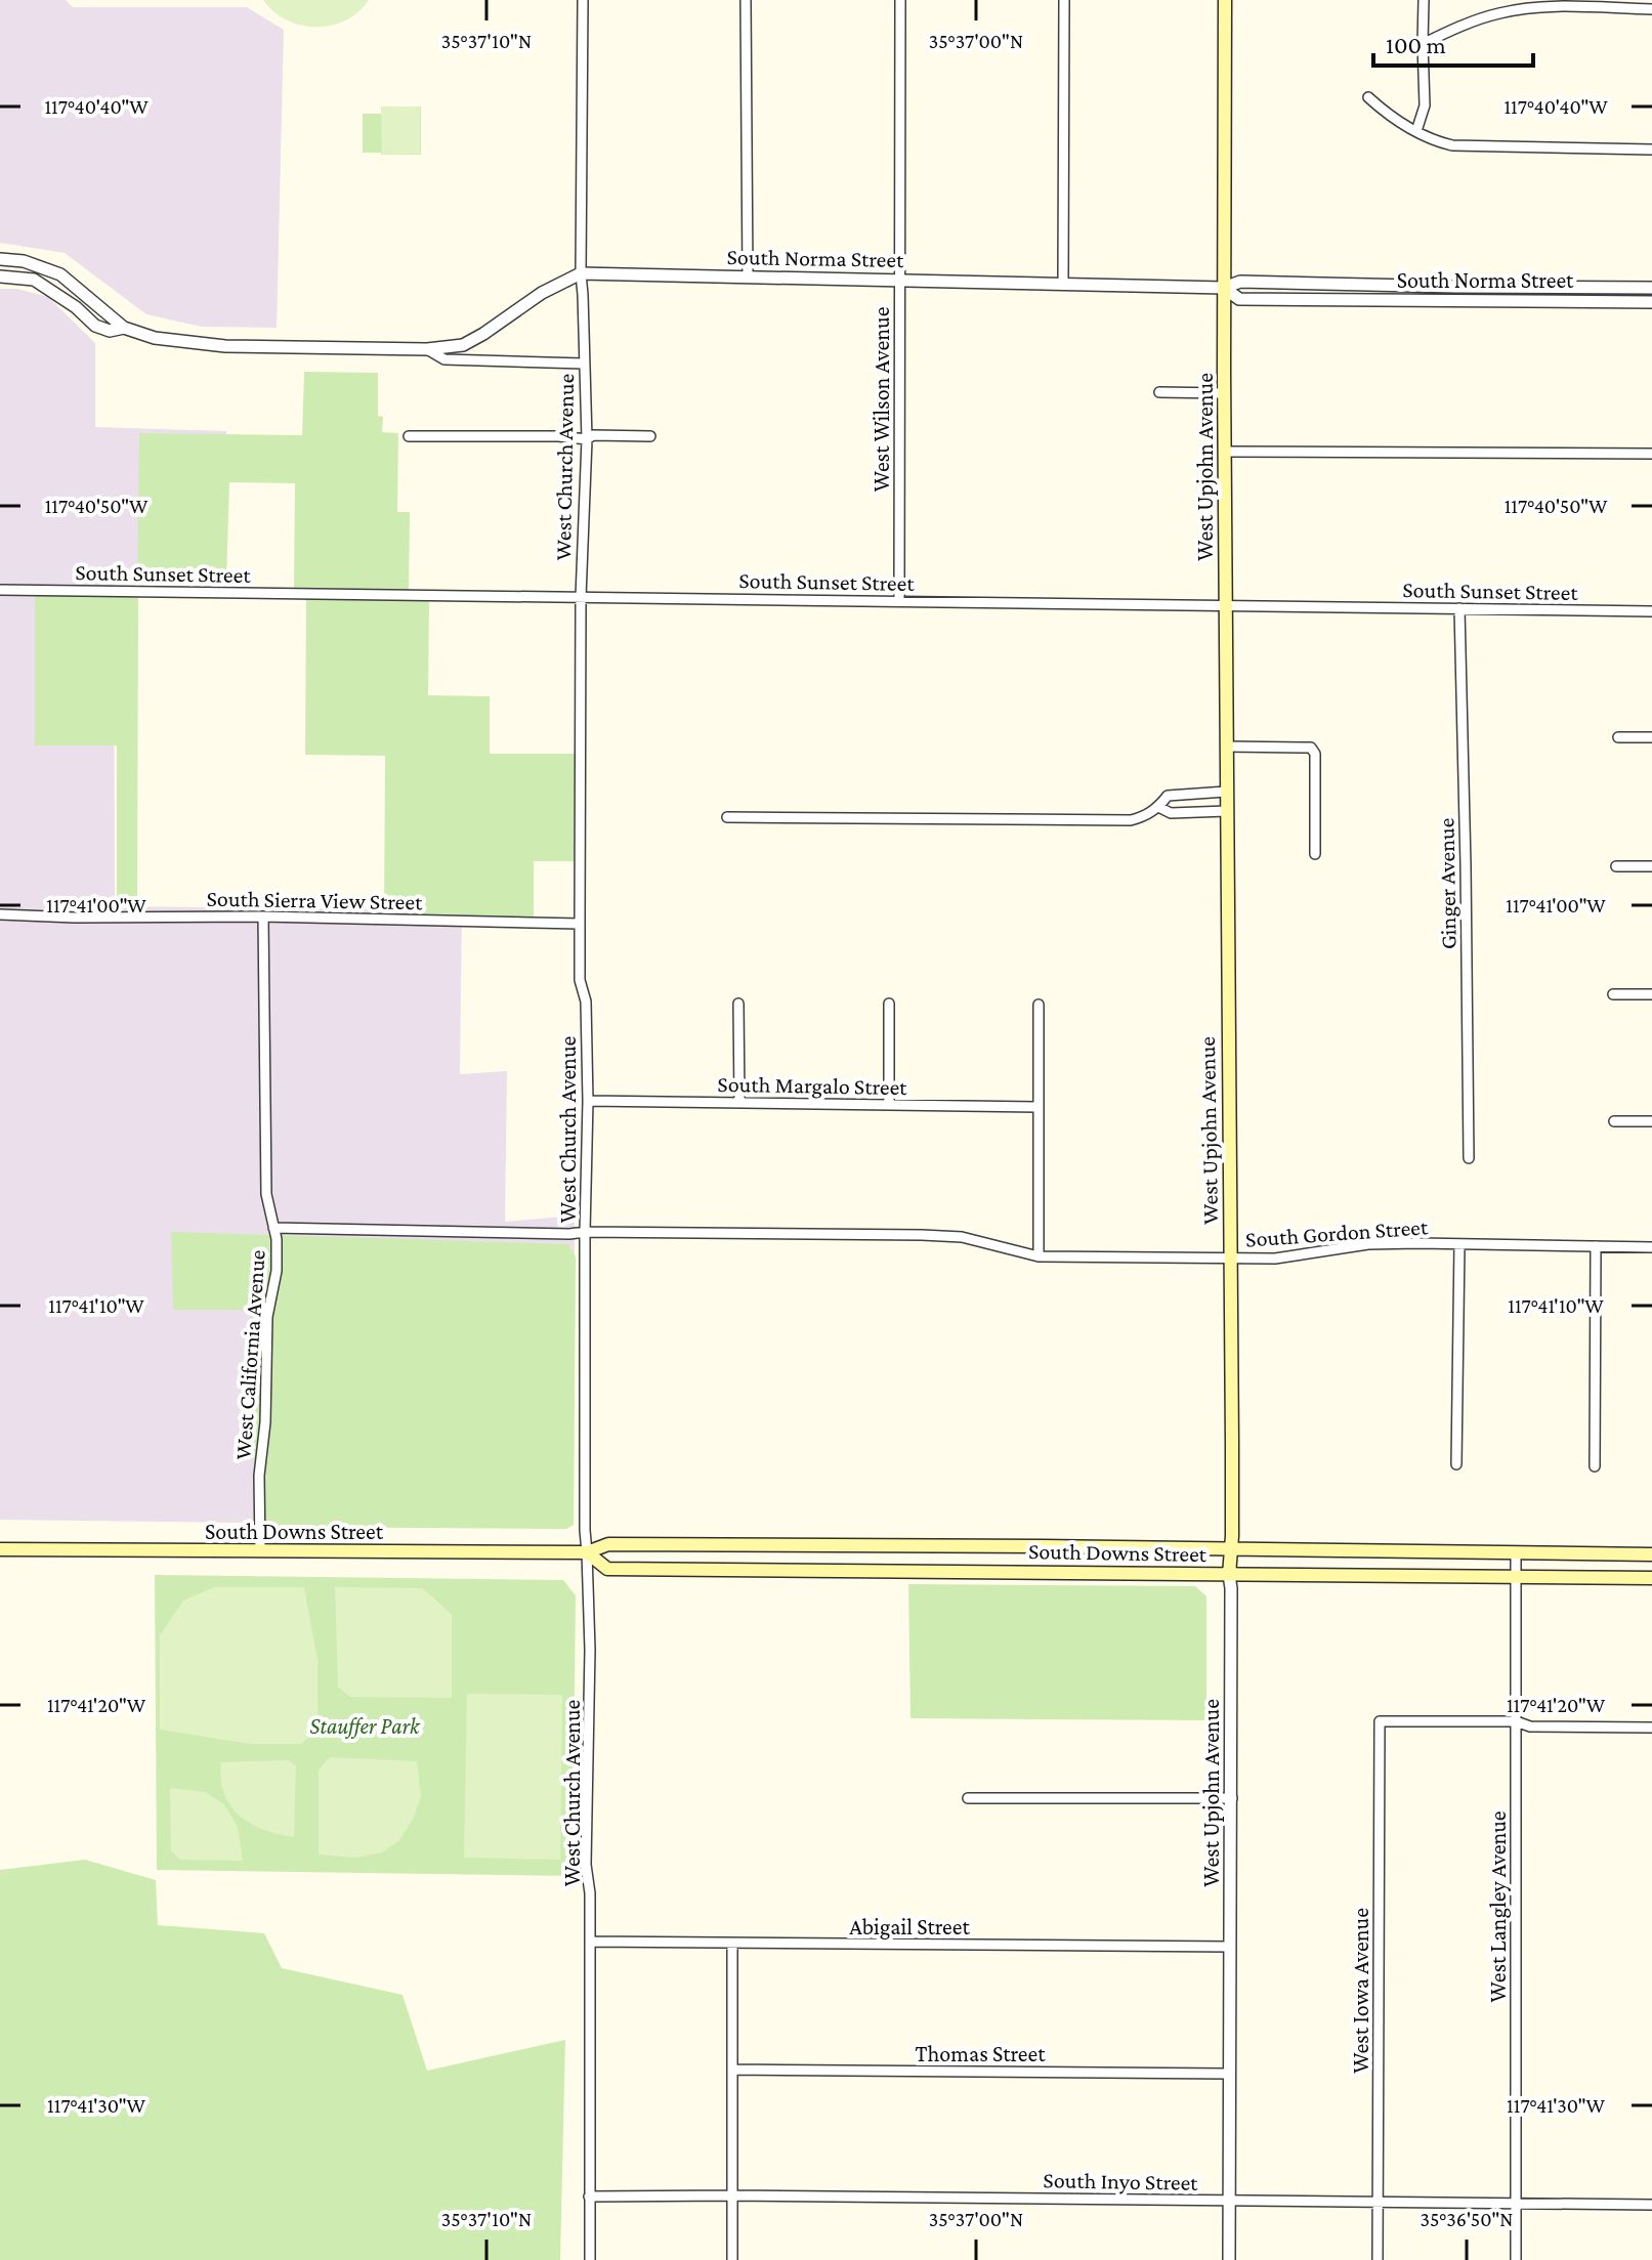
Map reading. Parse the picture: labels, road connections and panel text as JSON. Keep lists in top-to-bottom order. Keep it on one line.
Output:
{"streets":{"main road":["West Upjohn Avenue","South Downs Street"],"street":["South Norma Street","West Wilson Avenue","West Church Avenue","South Sunset Street","Ginger Avenue","South Sierra View Street","South Margalo Street","South Gordon Street","West California Avenue","West Langley Avenue","Abigail Street","West Iowa Avenue","Thomas Street","South Inyo Street"]},"crossings":[["South Norma Street","West Wilson Avenue"],["South Norma Street","West Church Avenue"],["South Norma Street","West Upjohn Avenue"],["West Wilson Avenue","South Sunset Street"],["West Church Avenue","South Sunset Street"],["West Church Avenue","South Sierra View Street"],["West Church Avenue","South Margalo Street"],["West Church Avenue","South Gordon Street"],["West Church Avenue","South Downs Street"],["West Church Avenue","Abigail Street"],["West Church Avenue","South Inyo Street"],["West Upjohn Avenue","South Sunset Street"],["West Upjohn Avenue","South Gordon Street"],["West Upjohn Avenue","South Downs Street"],["West Upjohn Avenue","Abigail Street"],["West Upjohn Avenue","Thomas Street"],["West Upjohn Avenue","South Inyo Street"],["South Sunset Street","Ginger Avenue"],["South Sierra View Street","West California Avenue"],["South Gordon Street","West California Avenue"],["West California Avenue","South Downs Street"],["South Downs Street","West Langley Avenue"],["West Langley Avenue","West Iowa Avenue"],["West Langley Avenue","South Inyo Street"],["West Iowa Avenue","South Inyo Street"]],"parks":["Stauffer Park"],"scale_bar":"100 m","coordinates":["35°37'10\"N","35°37'00\"N","117°40'40\"W","117°40'50\"W","117°41'00\"W","117°41'10\"W","117°41'20\"W","117°41'30\"W","35°36'50\"N"]}
